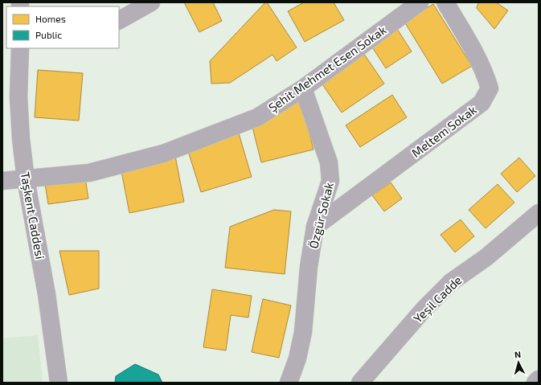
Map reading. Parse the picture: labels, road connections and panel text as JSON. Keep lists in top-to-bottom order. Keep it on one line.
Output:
{"streets":{"street":["Şehit Mehmet Esen Sokak","Meltem Sokak","Taşkent Caddesi","Özgür Sokak","Yeşil Cadde"]},"crossings":[["Şehit Mehmet Esen Sokak","Taşkent Caddesi"],["Şehit Mehmet Esen Sokak","Özgür Sokak"],["Meltem Sokak","Özgür Sokak"]],"legend":["Homes","Public"],"north":"top"}
